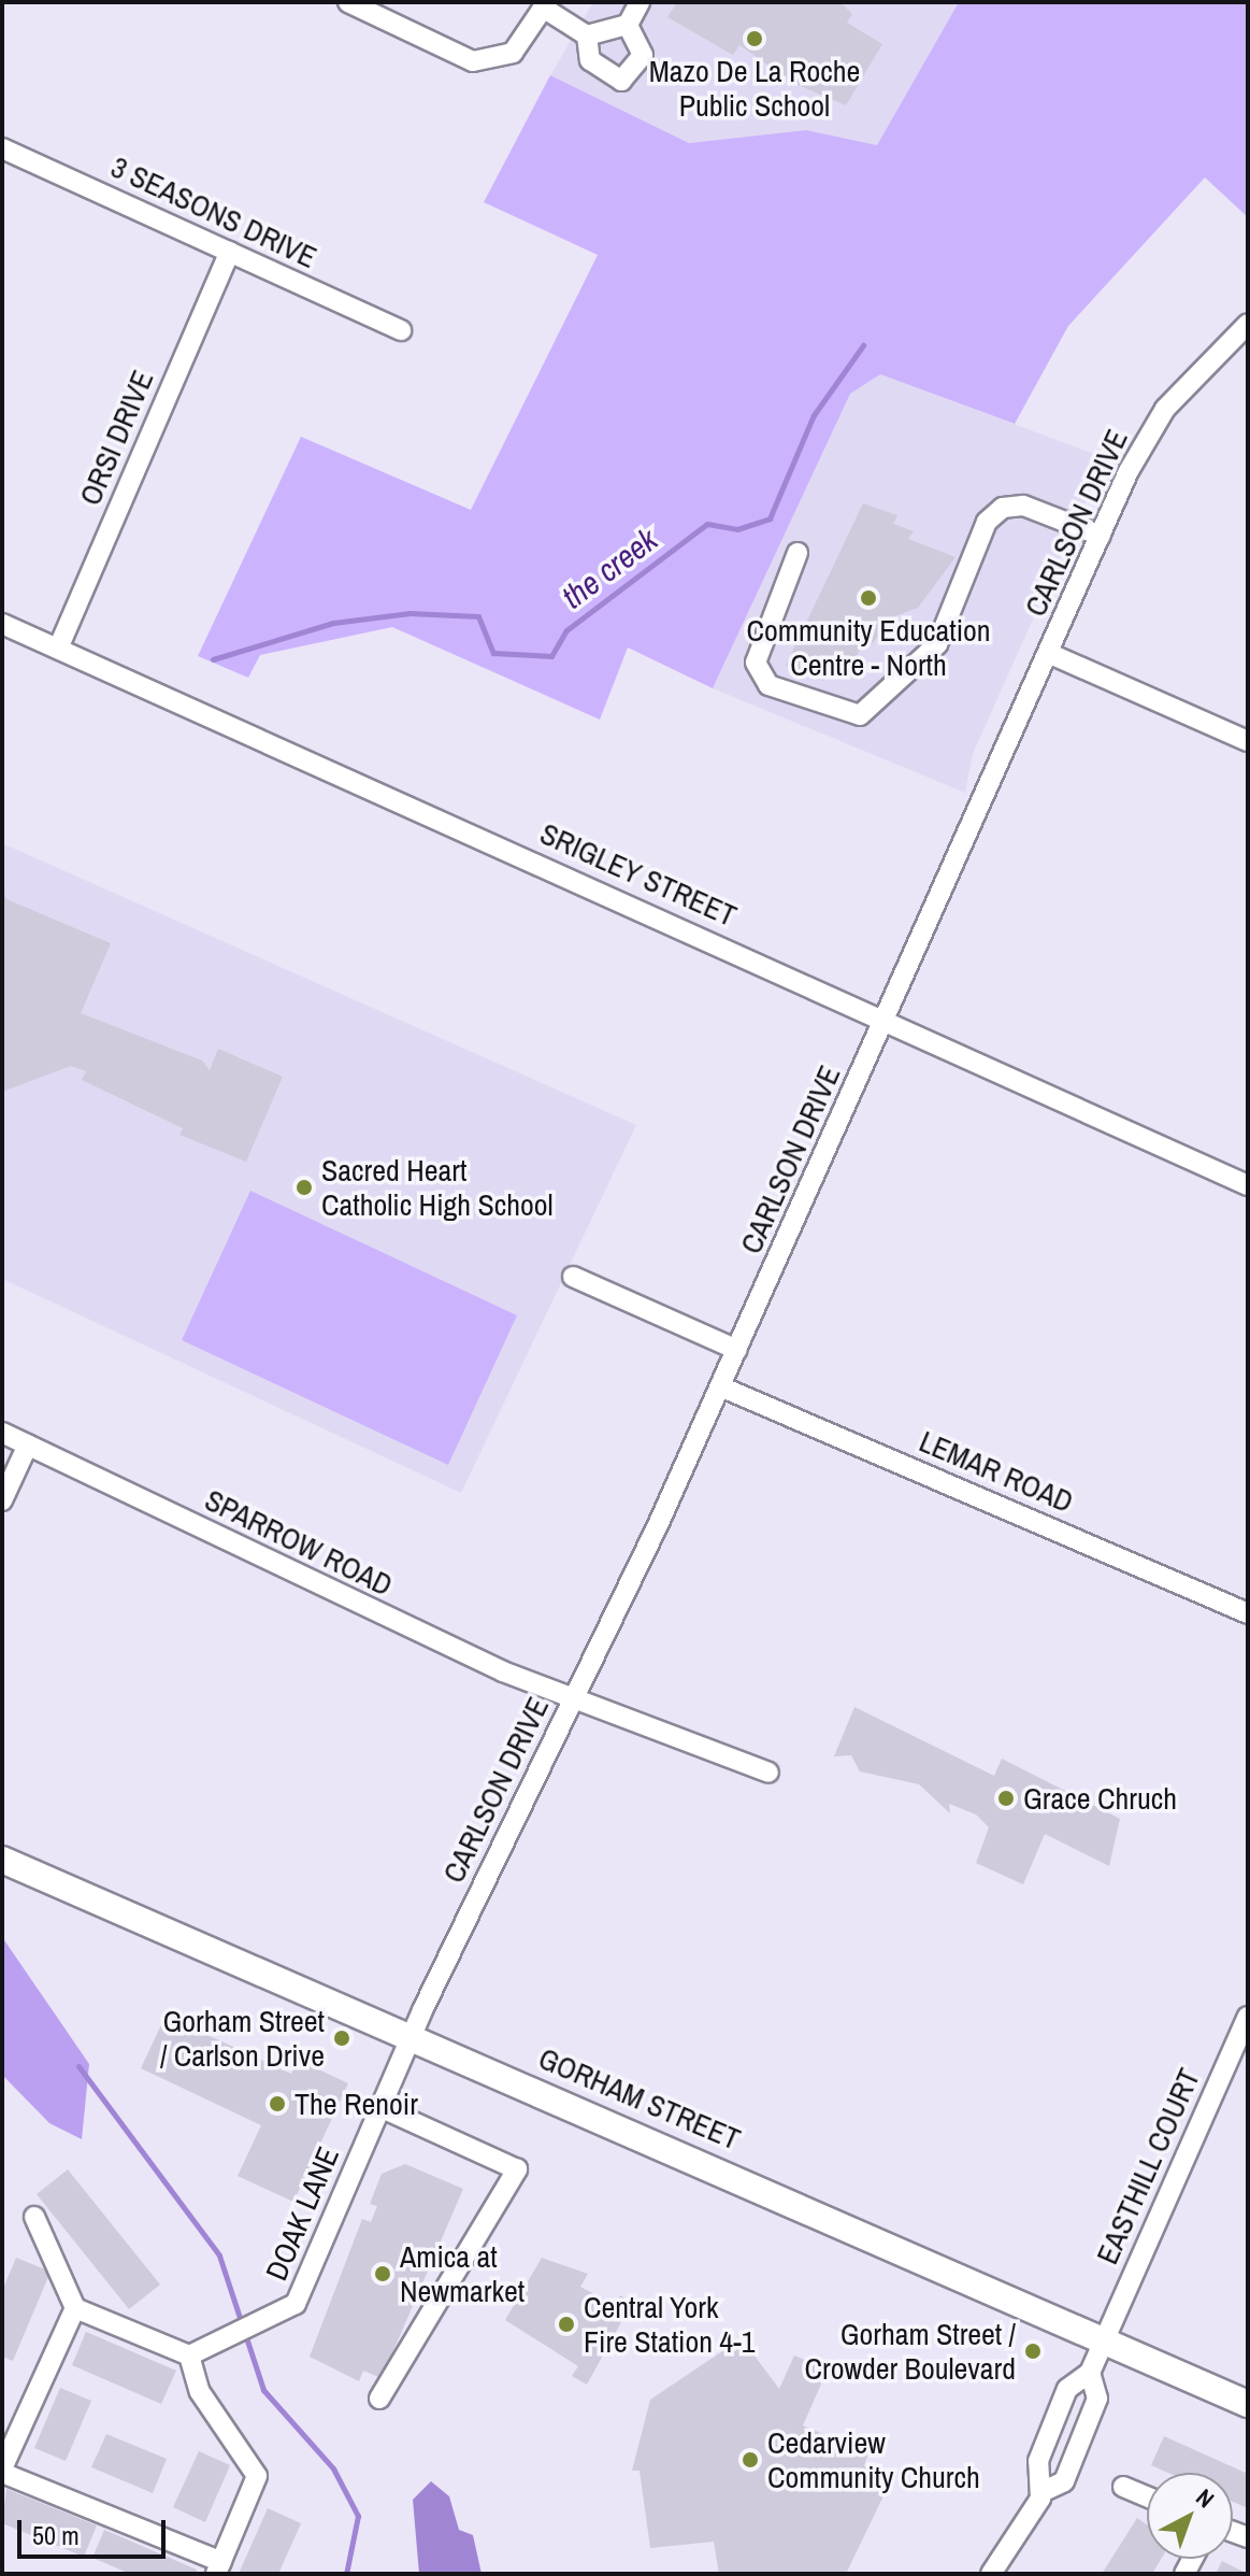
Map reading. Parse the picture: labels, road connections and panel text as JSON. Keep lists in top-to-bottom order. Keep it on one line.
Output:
{"streets":{"main road":["GORHAM STREET"],"street":["3 SEASONS DRIVE","ORSI DRIVE","CARLSON DRIVE","SRIGLEY STREET","LEMAR ROAD","SPARROW ROAD","EASTHILL COURT","DOAK LANE"]},"crossings":[["3 SEASONS DRIVE","ORSI DRIVE"],["ORSI DRIVE","SRIGLEY STREET"],["CARLSON DRIVE","SRIGLEY STREET"],["CARLSON DRIVE","LEMAR ROAD"],["CARLSON DRIVE","SPARROW ROAD"],["CARLSON DRIVE","GORHAM STREET"],["CARLSON DRIVE","DOAK LANE"],["GORHAM STREET","EASTHILL COURT"],["GORHAM STREET","DOAK LANE"]],"water":["the creek"],"places":["Mazo De La Roche Public School","Community Education Centre - North","Sacred Heart Catholic High School","Grace Chruch","Gorham Street / Carlson Drive","The Renoir","Amica at Newmarket","Central York Fire Station 4-1","Gorham Street / Crowder Boulevard","Cedarview Community Church"],"scale_bar":"50 m","north":"top right"}
